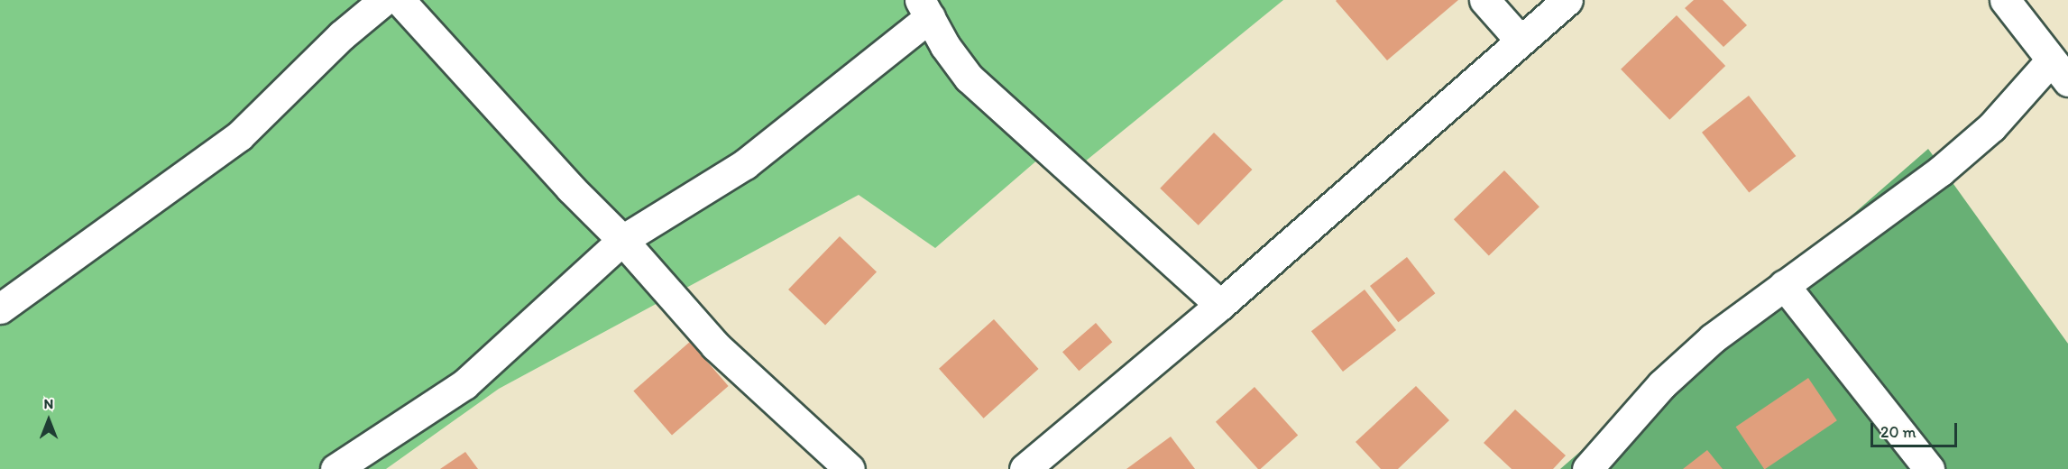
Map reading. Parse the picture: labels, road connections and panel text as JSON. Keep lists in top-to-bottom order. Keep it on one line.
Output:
{"scale_bar":"20 m","north":"top"}
